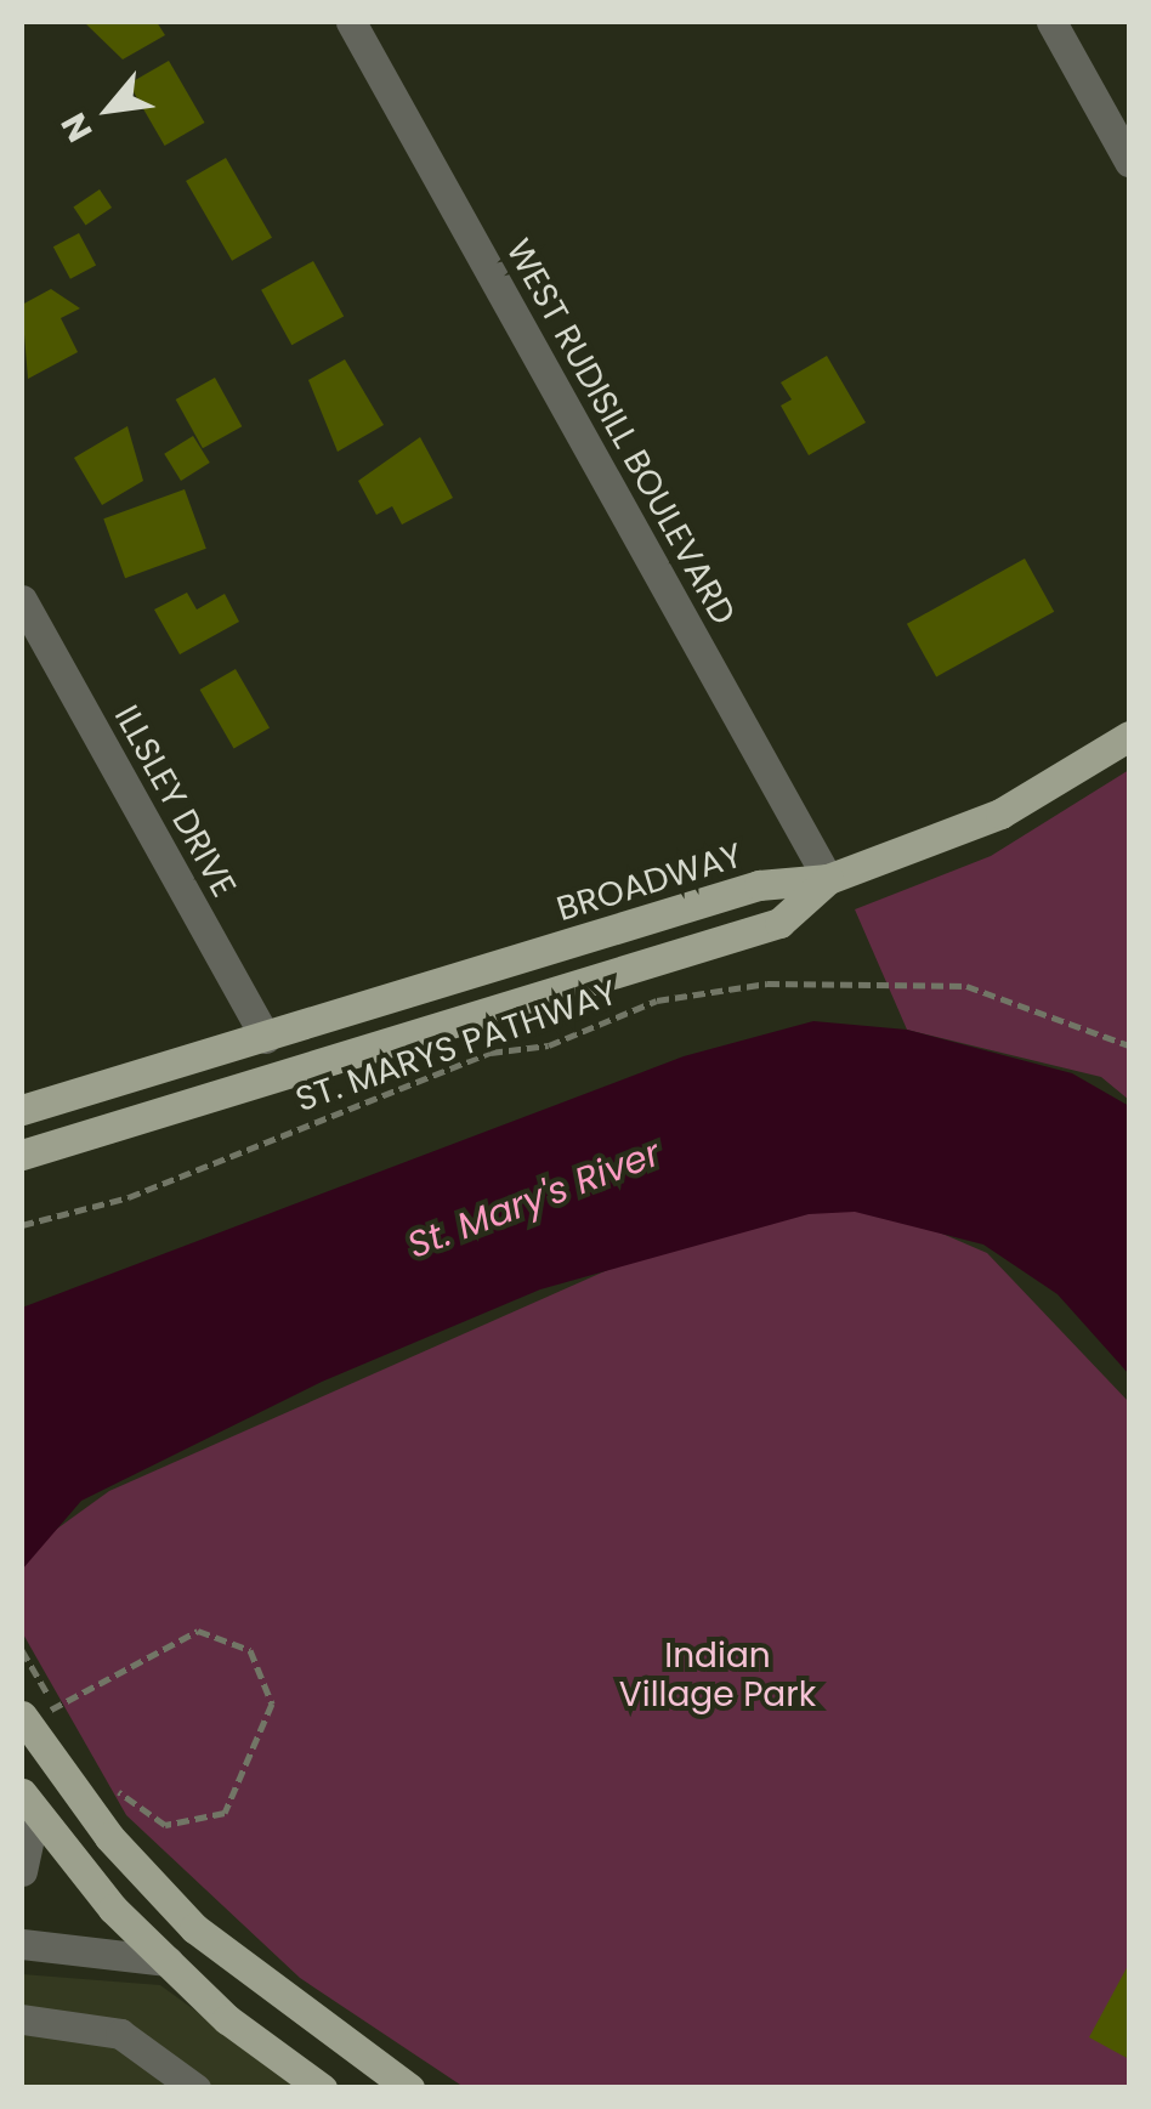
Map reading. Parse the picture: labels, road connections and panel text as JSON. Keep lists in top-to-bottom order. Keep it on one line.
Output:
{"streets":{"main road":["BROADWAY"],"street":["WEST RUDISILL BOULEVARD","ILLSLEY DRIVE"],"path":["ST. MARYS PATHWAY"]},"crossings":[["WEST RUDISILL BOULEVARD","BROADWAY"],["ILLSLEY DRIVE","BROADWAY"]],"water":["St. Mary's River"],"parks":["Indian Village Park"],"north":"bottom left"}
